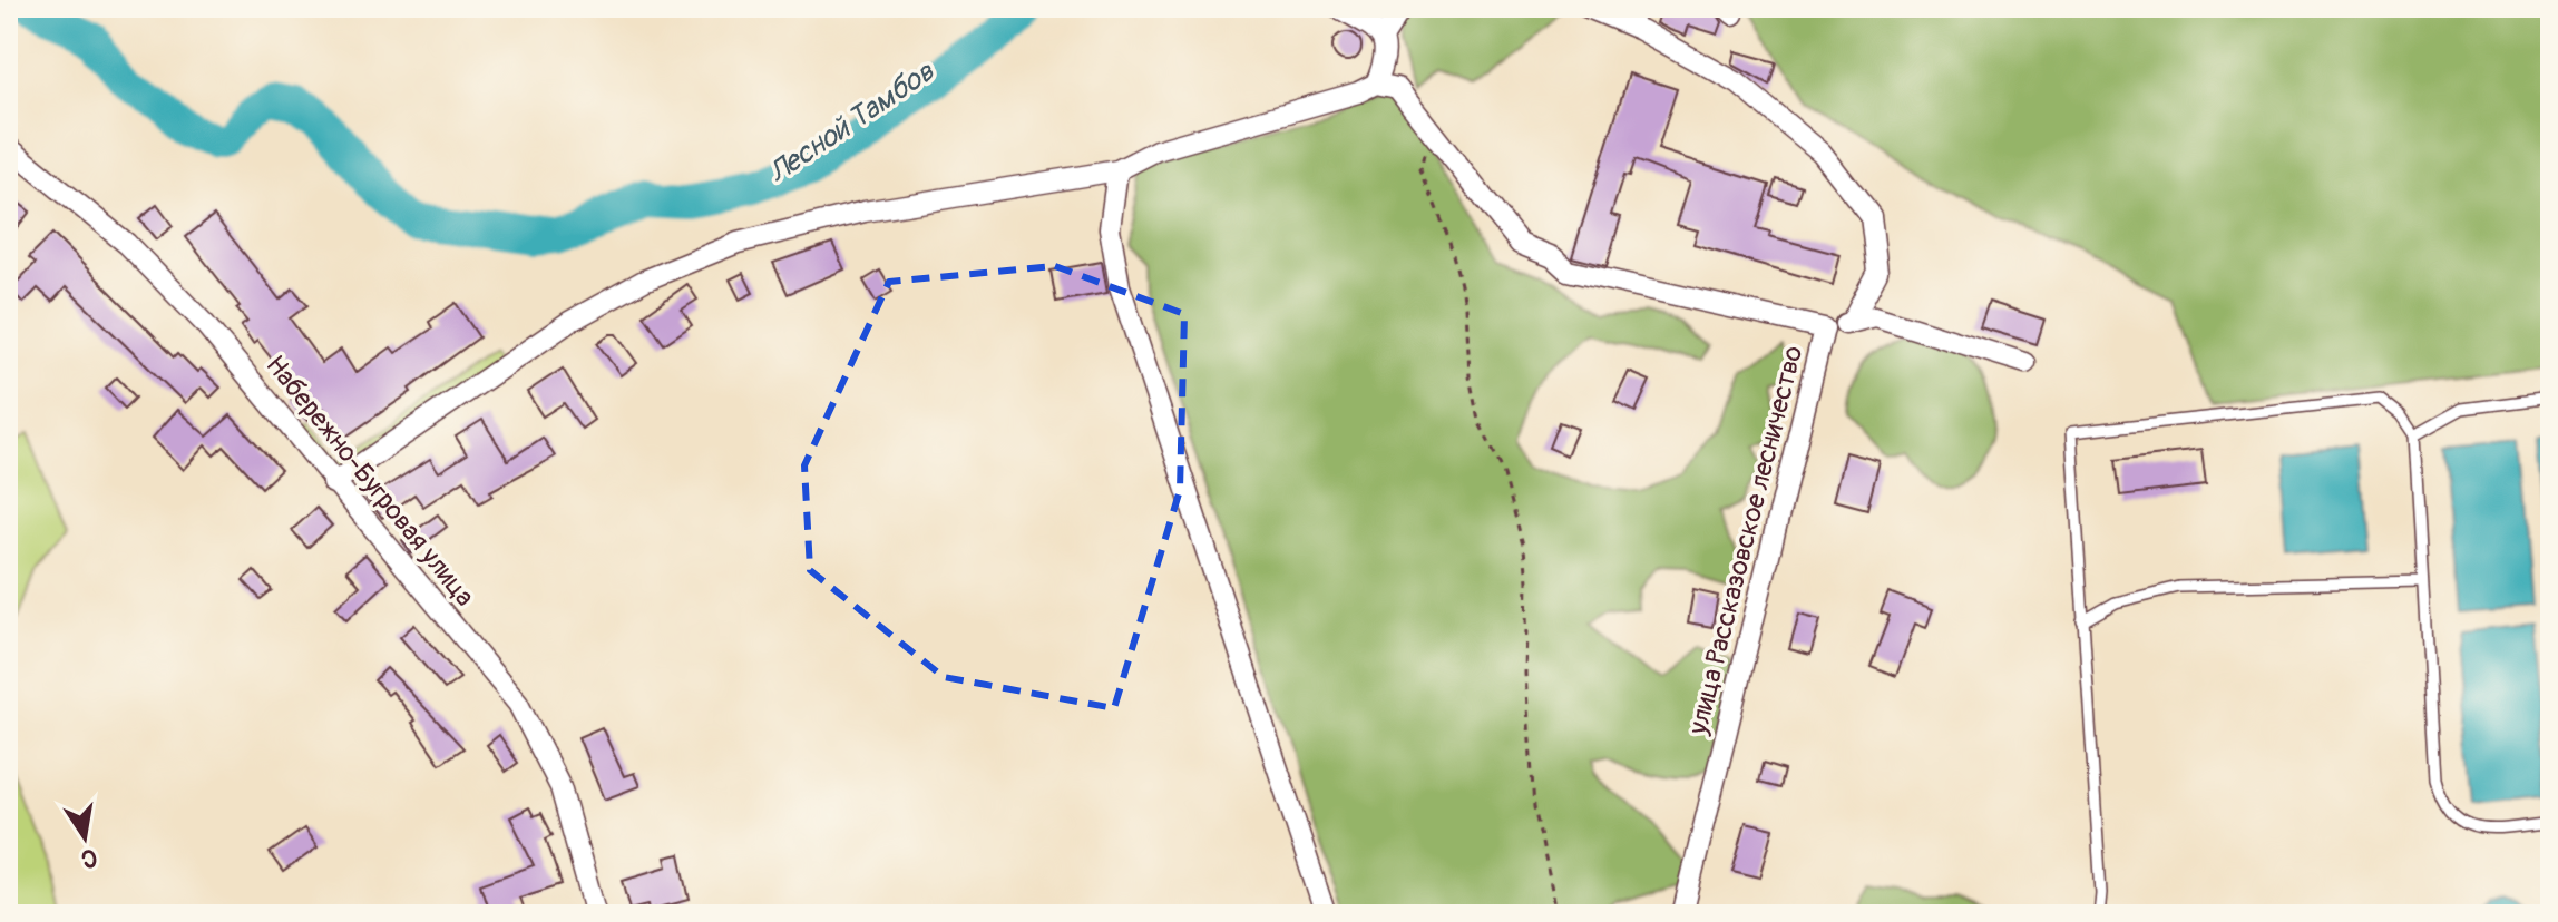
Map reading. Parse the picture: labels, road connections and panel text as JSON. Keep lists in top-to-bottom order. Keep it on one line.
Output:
{"streets":{"street":["Набережно-Бугровая улица","улица Рассказовское лесничество"]},"water":["Лесной Тамбов"],"north":"bottom"}
